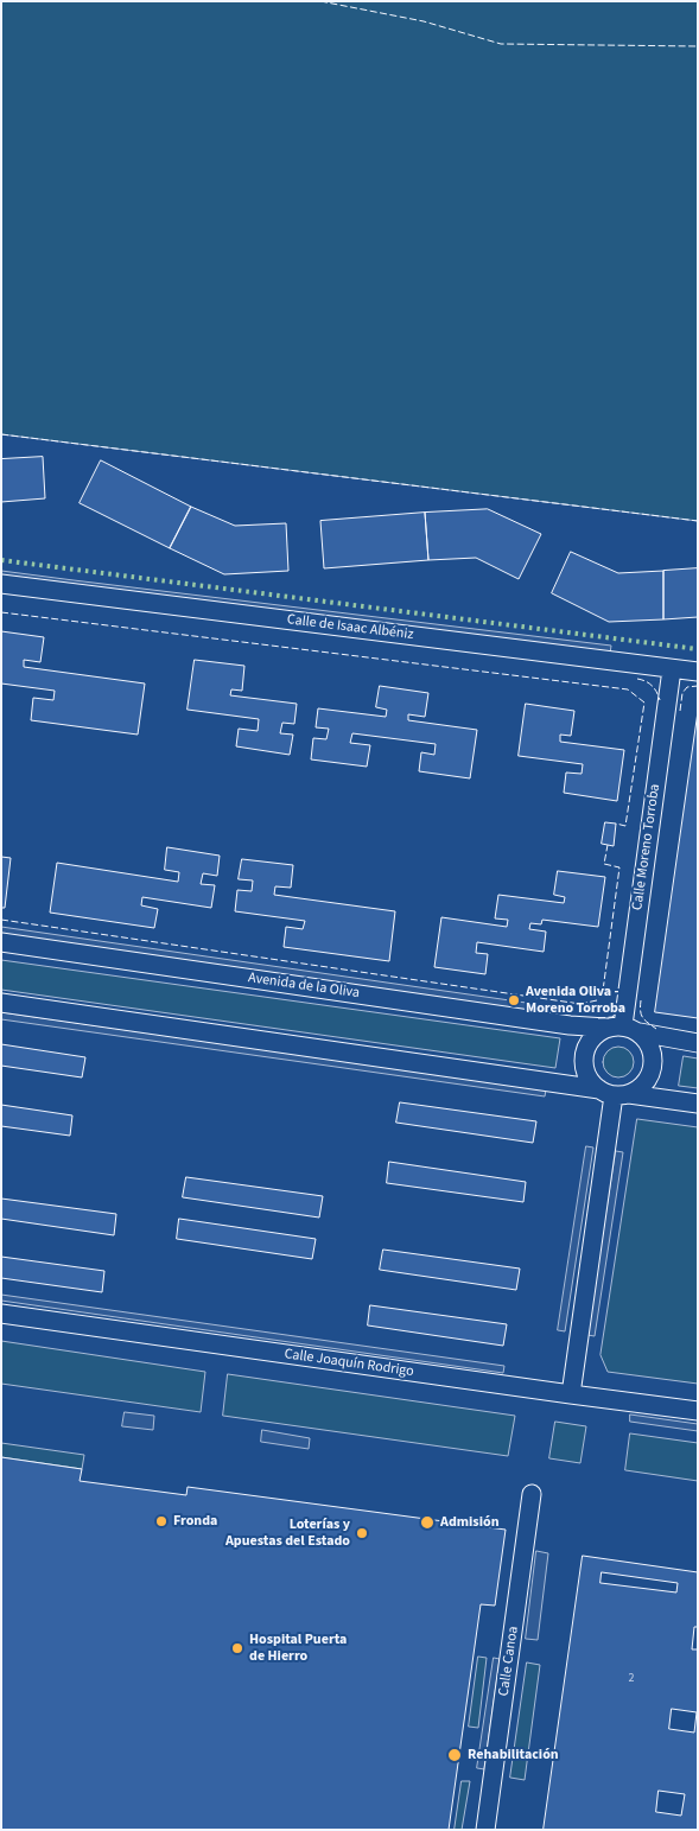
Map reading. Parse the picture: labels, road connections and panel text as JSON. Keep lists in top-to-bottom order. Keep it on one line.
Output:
{"streets":{"street":["Calle de Isaac Albéniz","Calle Moreno Torroba","Avenida de la Oliva","Calle Joaquín Rodrigo","Calle Canoa"]},"crossings":[["Calle de Isaac Albéniz","Calle Moreno Torroba"],["Calle Moreno Torroba","Avenida de la Oliva"]],"places":["Avenida Oliva - Moreno Torroba","Fronda","Admisión","Loterías y Apuestas del Estado","Hospital Puerta de Hierro","Rehabilitación"],"house_numbers":["2"]}
